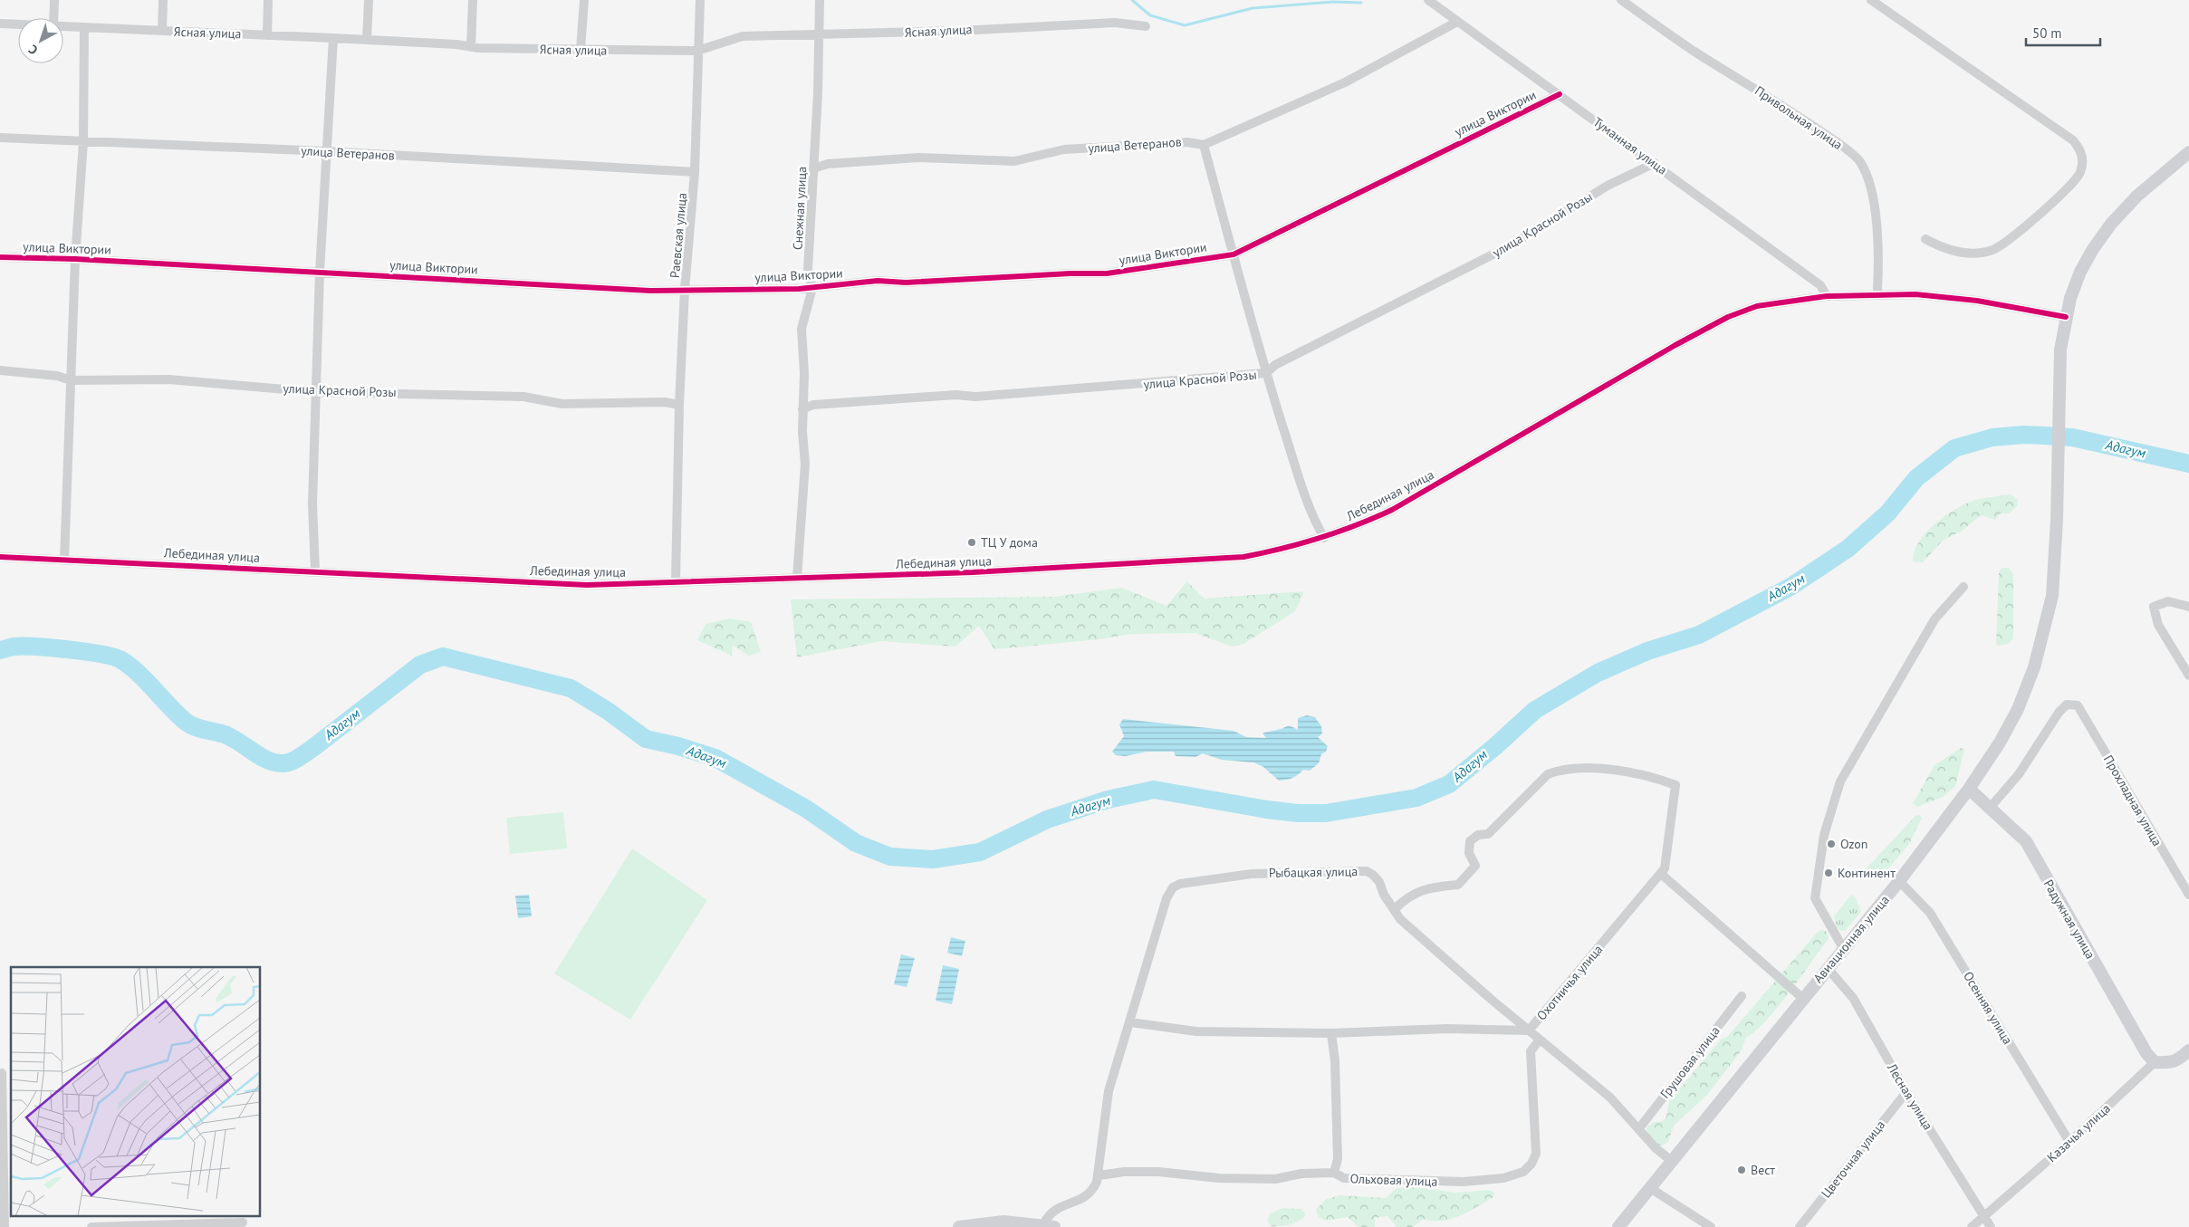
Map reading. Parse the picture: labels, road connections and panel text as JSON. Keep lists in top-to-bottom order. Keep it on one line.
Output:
{"streets":{"main road":["Радужная улица","Авиационная улица"],"street":["Ясная улица","улица Виктории","Привольная улица","улица Ветеранов","Туманная улица","Снежная улица","улица Красной Розы","Раевская улица","Лебединая улица","Прохладная улица","Рыбацкая улица","Охотничья улица","Осенняя улица","Грушовая улица","Лесная улица","Казачья улица","Цветочная улица","Ольховая улица"]},"crossings":[["Ясная улица","Снежная улица"],["Ясная улица","Раевская улица"],["улица Виктории","Туманная улица"],["улица Виктории","Снежная улица"],["улица Виктории","Раевская улица"],["Привольная улица","Лебединая улица"],["улица Ветеранов","Туманная улица"],["улица Ветеранов","Снежная улица"],["улица Ветеранов","Раевская улица"],["Туманная улица","улица Красной Розы"],["Туманная улица","Лебединая улица"],["Снежная улица","улица Красной Розы"],["Снежная улица","Лебединая улица"],["улица Красной Розы","Раевская улица"],["Раевская улица","Лебединая улица"],["Лебединая улица","Авиационная улица"],["Прохладная улица","Радужная улица"],["Рыбацкая улица","Авиационная улица"],["Рыбацкая улица","Охотничья улица"],["Рыбацкая улица","Грушовая улица"],["Рыбацкая улица","Ольховая улица"],["Радужная улица","Авиационная улица"],["Радужная улица","Казачья улица"],["Авиационная улица","Осенняя улица"],["Авиационная улица","Лесная улица"],["Осенняя улица","Казачья улица"],["Лесная улица","Казачья улица"],["Лесная улица","Цветочная улица"]],"water":["Адагум"],"places":["ТЦ У дома","Ozon","Континент","Вест"],"scale_bar":"50 m","north":"bottom left"}
